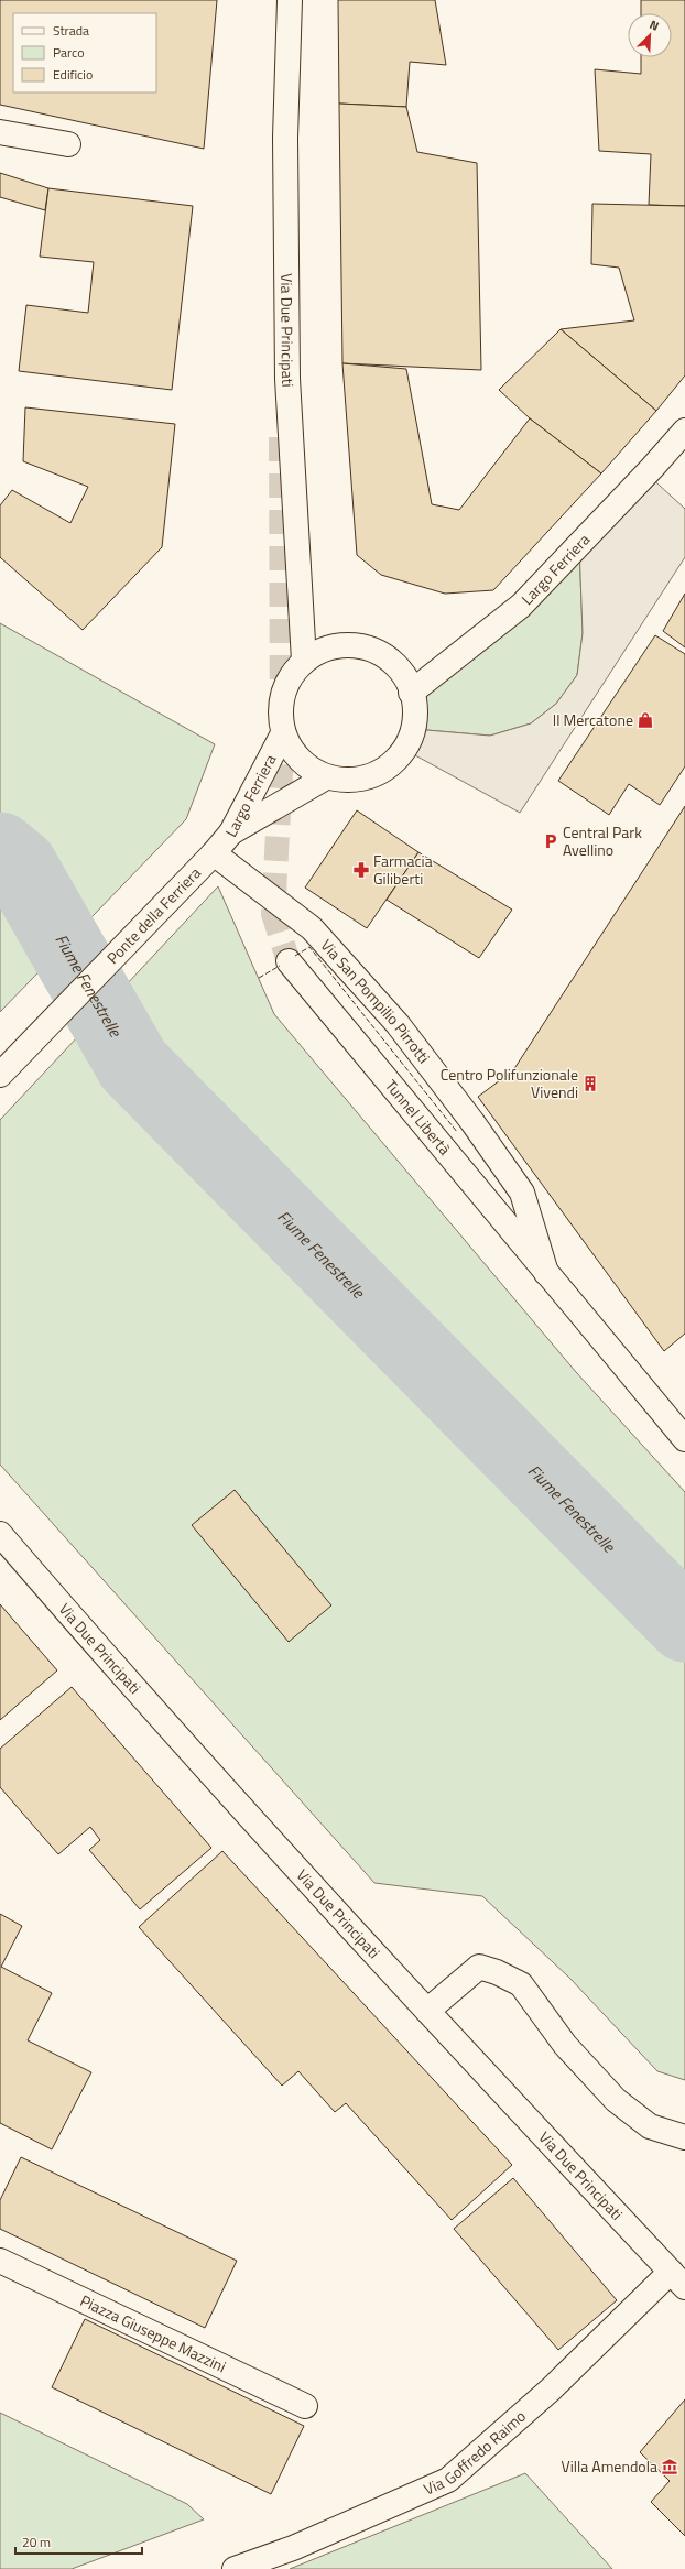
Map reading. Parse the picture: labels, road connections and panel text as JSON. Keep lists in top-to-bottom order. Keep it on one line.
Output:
{"streets":{"street":["Via Due Principati","Largo Ferriera","Ponte della Ferriera","Via San Pompilio Pirrotti","Tunnel Libertà","Piazza Giuseppe Mazzini","Via Goffredo Raimo"]},"crossings":[["Via Due Principati","Largo Ferriera"],["Via Due Principati","Via Goffredo Raimo"],["Largo Ferriera","Ponte della Ferriera"],["Ponte della Ferriera","Via San Pompilio Pirrotti"],["Via San Pompilio Pirrotti","Tunnel Libertà"]],"water":["Fiume Fenestrelle"],"places":{"shop":["Il Mercatone"],"parking":["Central Park Avellino"],"pharmacy":["Farmacia Giliberti"],"building":["Centro Polifunzionale Vivendi"],"museum":["Villa Amendola"]},"legend":["Strada","Parco","Edificio"],"scale_bar":"20 m","north":"top right"}
